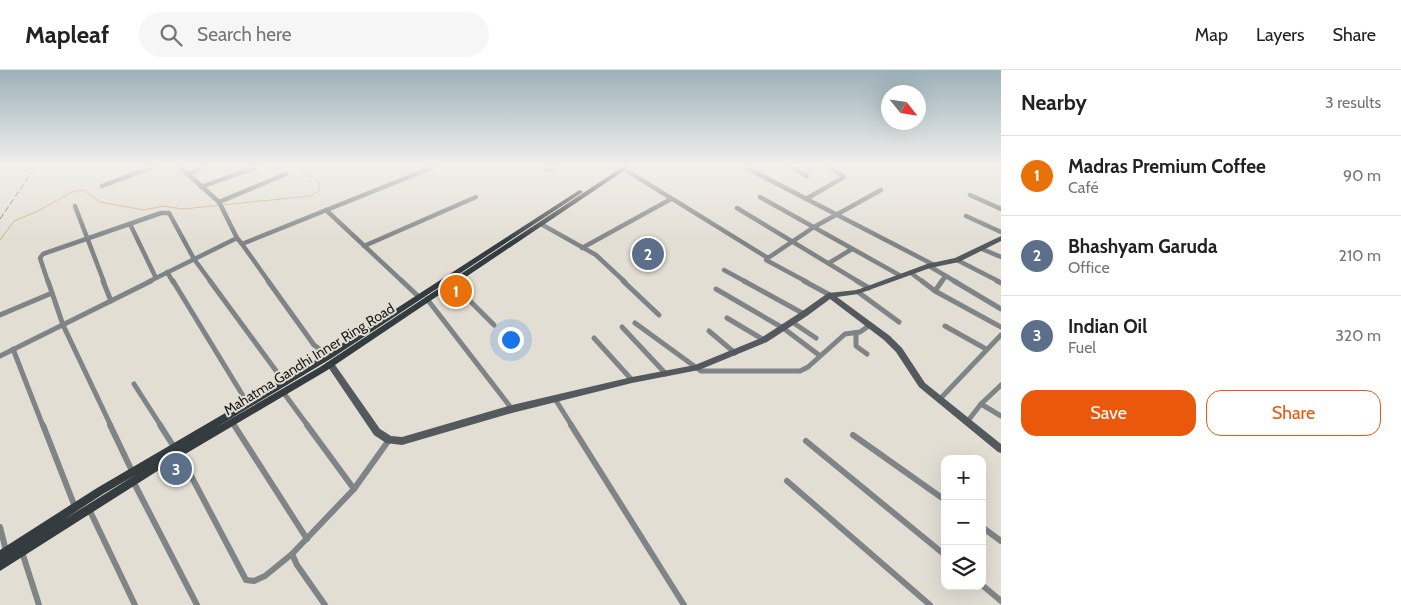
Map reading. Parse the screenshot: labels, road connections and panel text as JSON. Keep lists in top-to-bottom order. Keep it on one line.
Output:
{"streets":{"main road":["Mahatma Gandhi Inner Ring Road"]},"north":"bottom right","page":{"header":"Mapleaf","search":"Search here","nav":["Map","Layers","Share"],"heading":["Nearby","3 results"],"list":[{"mark":"1","name":"Madras Premium Coffee","note":"Café","value":"90 m"},{"mark":"2","name":"Bhashyam Garuda","note":"Office","value":"210 m"},{"mark":"3","name":"Indian Oil","note":"Fuel","value":"320 m"}],"pins":["2","1","3"],"buttons":["Save","Share"],"map_buttons":["+","−"]}}
